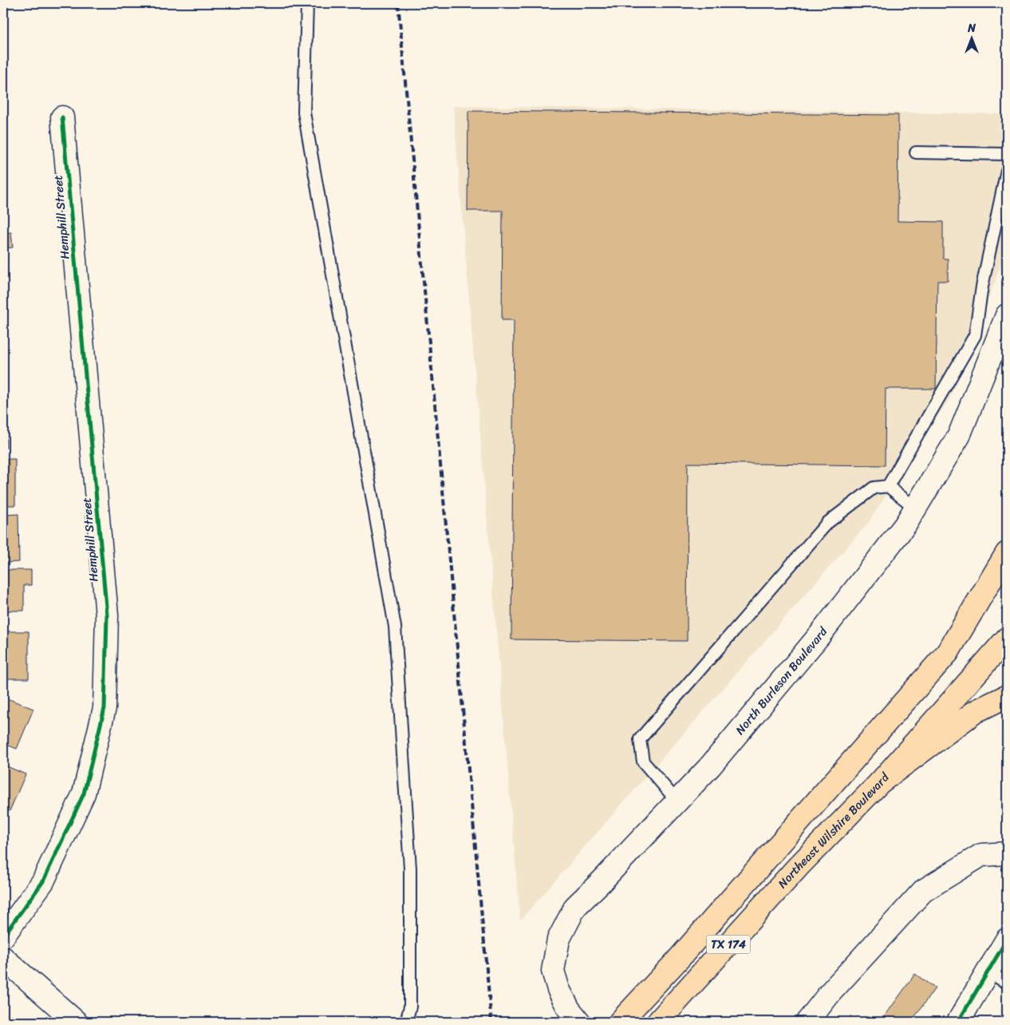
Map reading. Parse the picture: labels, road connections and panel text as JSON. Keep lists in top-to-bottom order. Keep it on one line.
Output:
{"streets":{"main road":["Hemphill Street","North Burleson Boulevard","Northeast Wilshire Boulevard","TX 174"]},"north":"top"}
